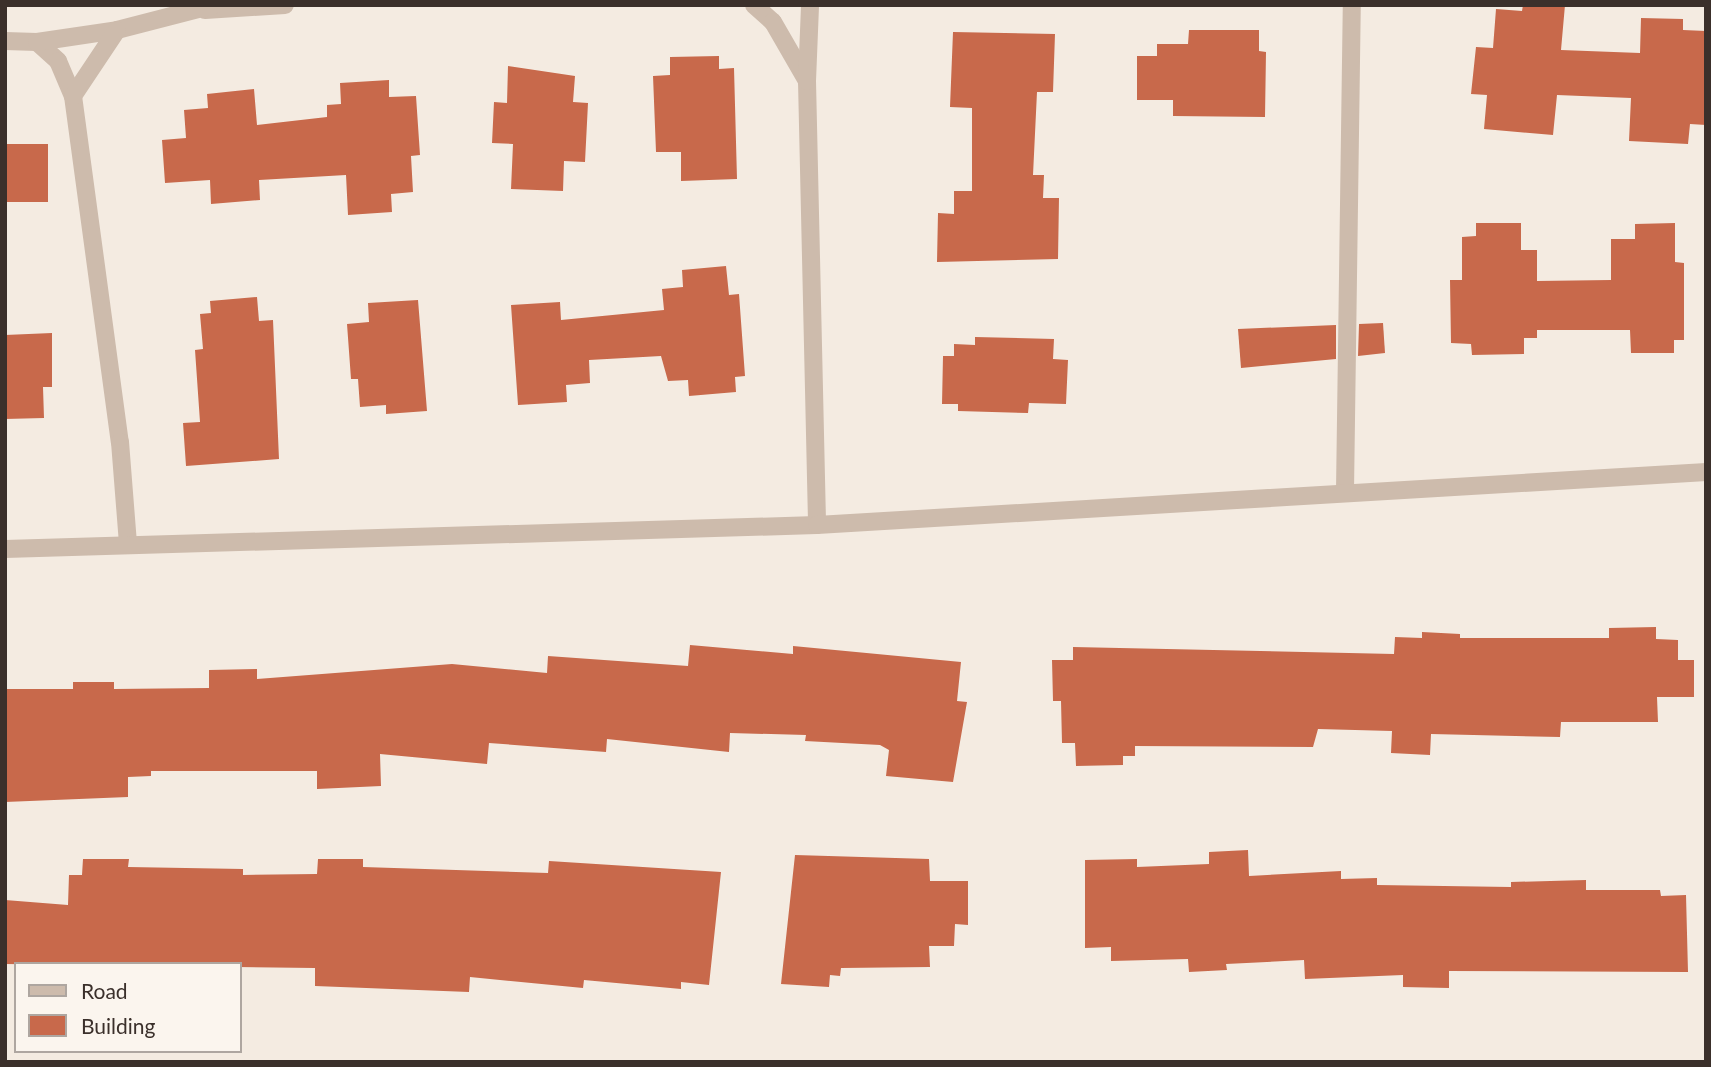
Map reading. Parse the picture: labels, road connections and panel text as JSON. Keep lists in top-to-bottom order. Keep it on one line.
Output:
{"legend":["Road","Building"]}
